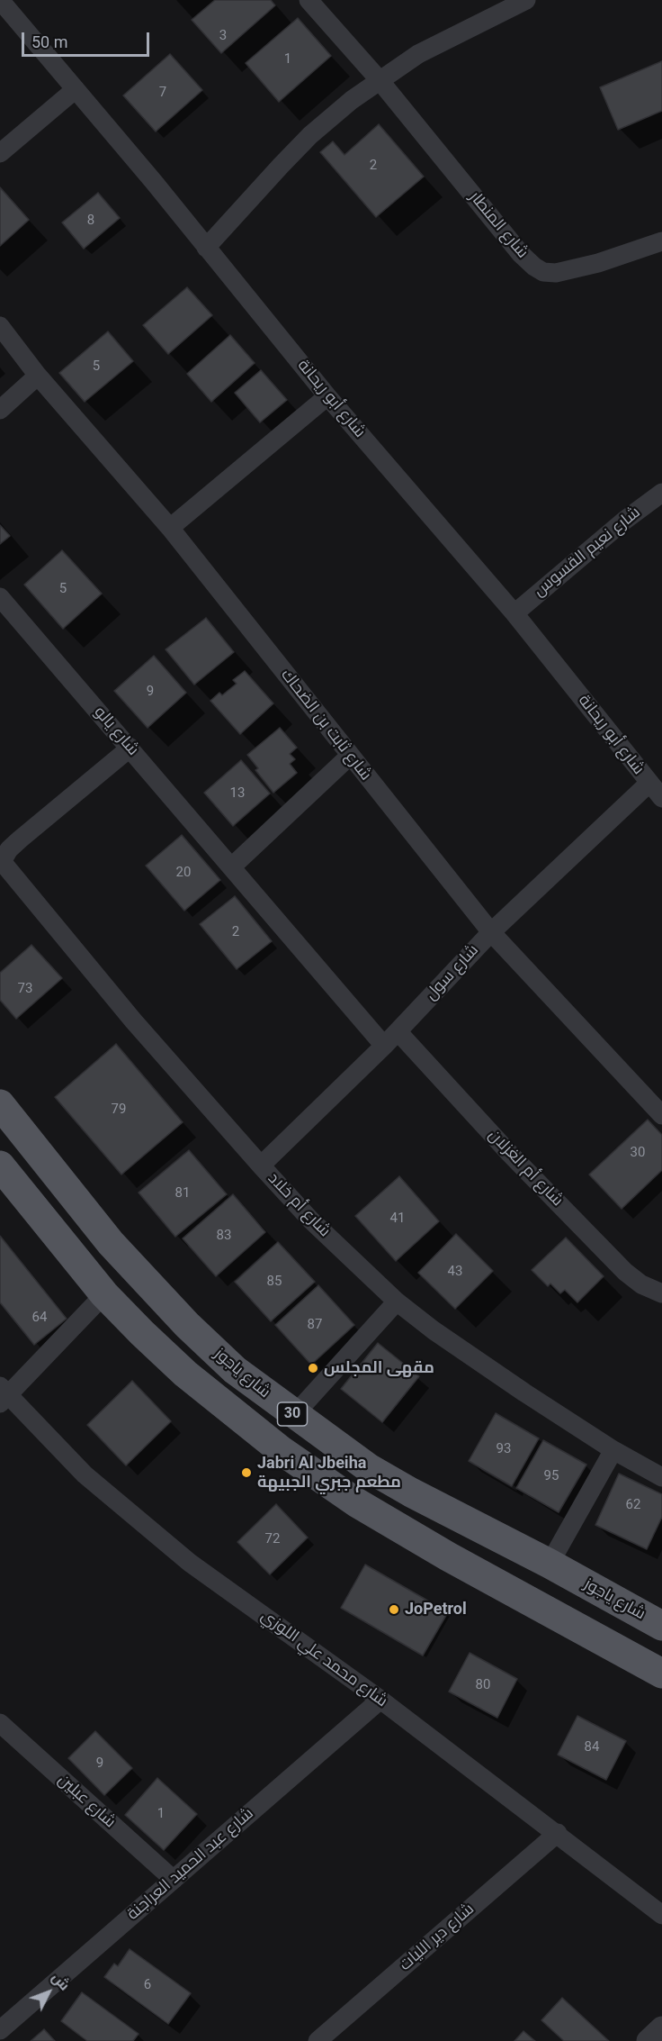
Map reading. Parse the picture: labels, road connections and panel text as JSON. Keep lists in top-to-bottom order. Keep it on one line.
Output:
{"streets":{"main road":["شارع ياجوز","30"],"street":["شارع المنطار","شارع أبو ريحانة","شارع نعيم القسوس","شارع ثابت بن الضحاك","شارع يالو","شارع سول","شارع أم الغزلان","شارع أم خلاد","شارع محمد علي اللوزي","شارع عبلين","شارع عبد الحميد العراجنة","شارع دير الليات"]},"crossings":[["شارع أبو ريحانة","شارع نعيم القسوس"],["شارع أبو ريحانة","شارع سول"],["شارع ثابت بن الضحاك","شارع سول"],["شارع يالو","شارع سول"],["شارع سول","شارع أم الغزلان"],["شارع سول","شارع أم خلاد"],["شارع محمد علي اللوزي","شارع عبد الحميد العراجنة"],["شارع محمد علي اللوزي","شارع دير الليات"],["شارع عبلين","شارع عبد الحميد العراجنة"]],"places":["مقهى المجلس","Jabri Al Jbeiha مطعم جبري الجبيهة","JoPetrol"],"house_numbers":["3","1","7","2","8","5","5","9","13","20","2","73","79","30","81","41","83","43","85","64","87","93","95","62","72","80","84","9","1","6"],"scale_bar":"50 m","north":"top right"}
